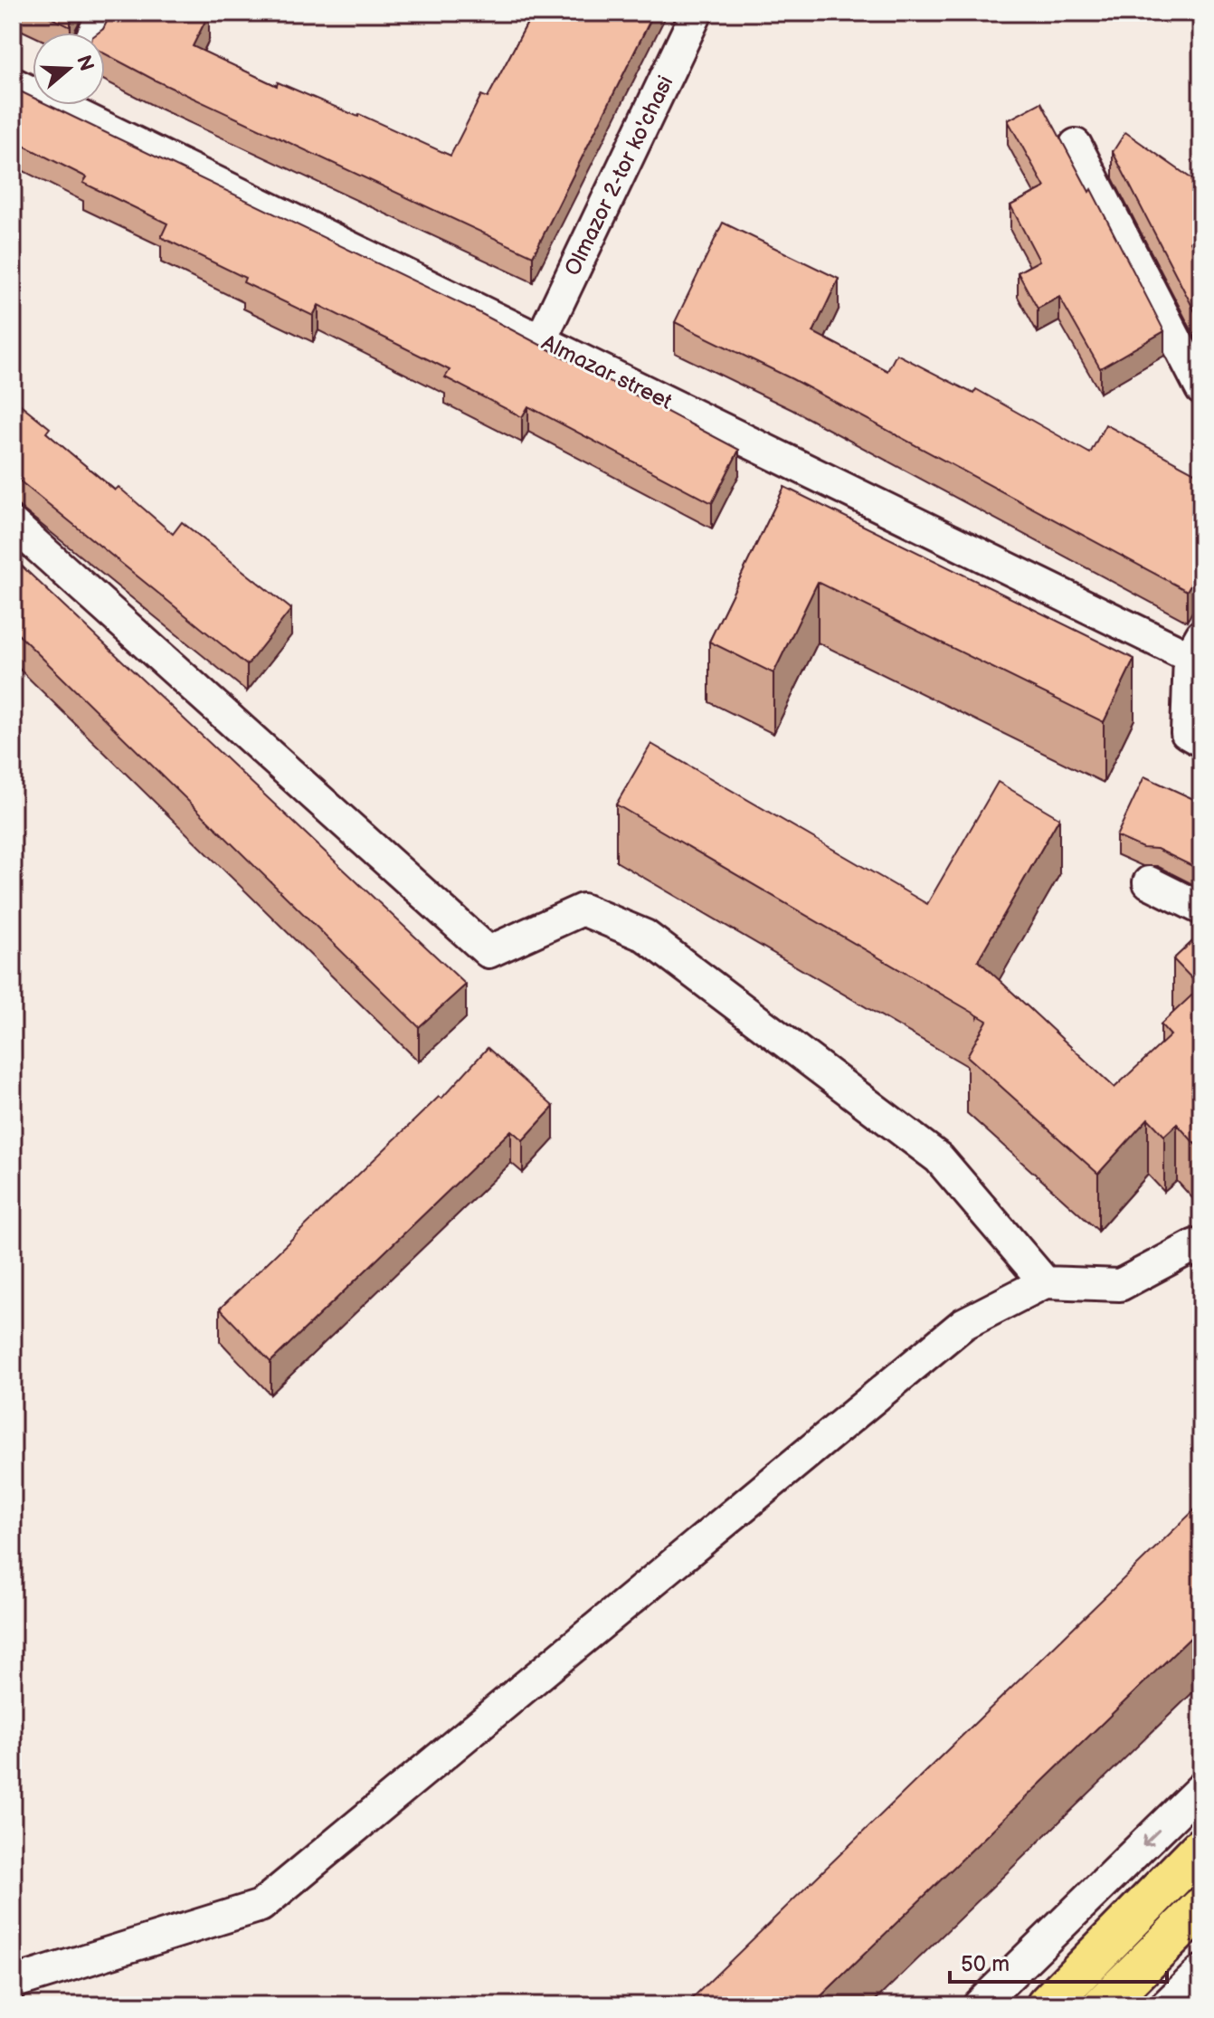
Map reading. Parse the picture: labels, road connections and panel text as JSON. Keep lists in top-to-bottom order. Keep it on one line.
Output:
{"streets":{"street":["Olmazor 2-tor ko'chasi","Almazar street"]},"crossings":[["Olmazor 2-tor ko'chasi","Almazar street"]],"scale_bar":"50 m","north":"right"}
